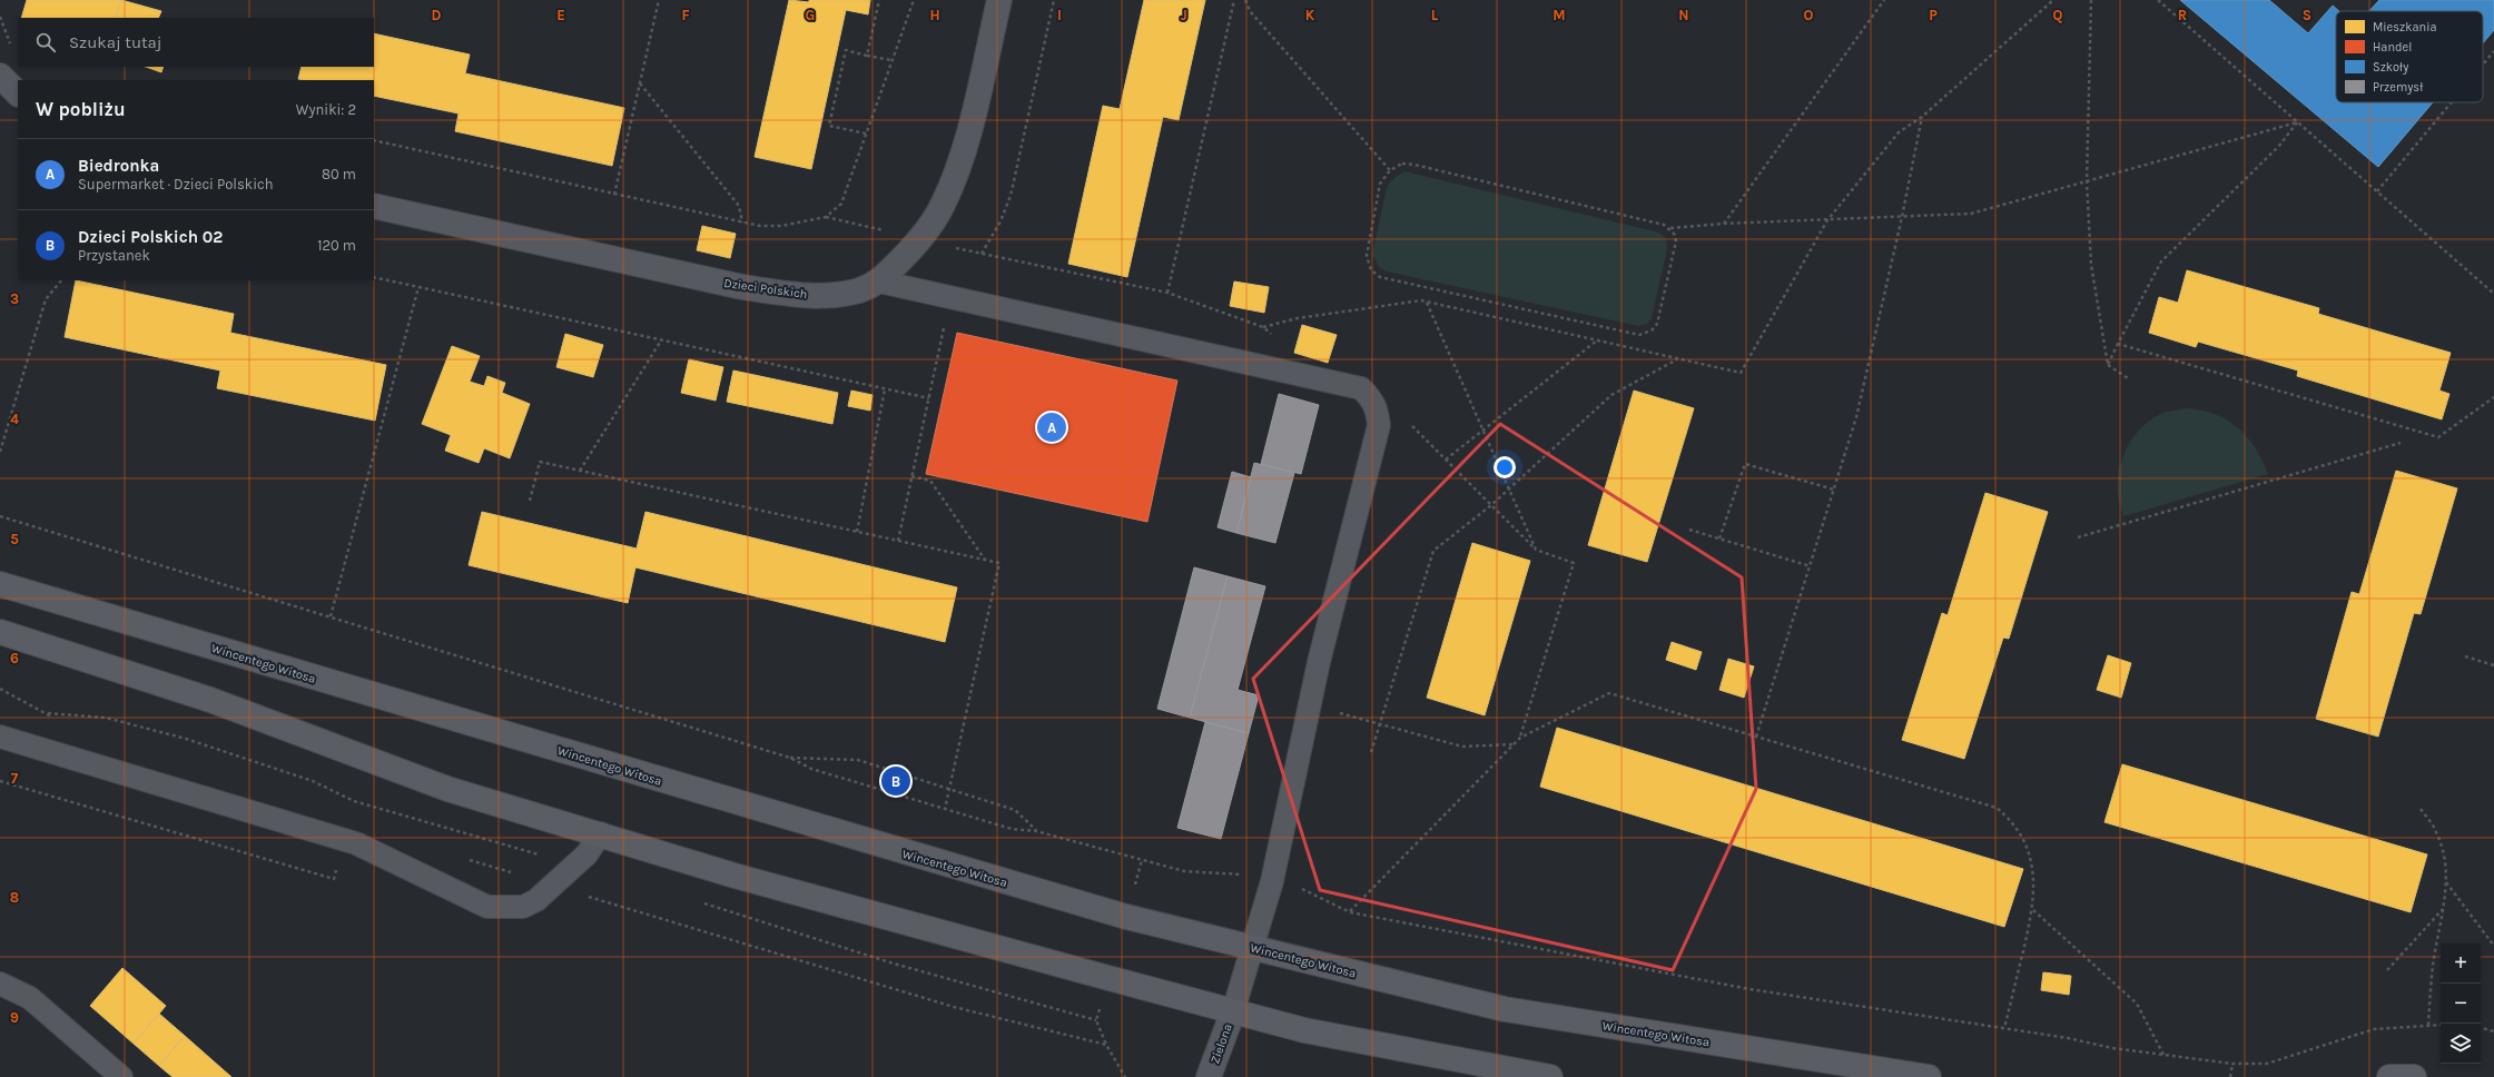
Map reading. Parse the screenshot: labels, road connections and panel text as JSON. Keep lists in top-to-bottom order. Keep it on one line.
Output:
{"streets":{"main road":["Wincentego Witosa"],"street":["Dzieci Polskich","Zielona"]},"legend":["Mieszkania","Handel","Szkoły","Przemysł"],"page":{"search":"Szukaj tutaj","heading":["W pobliżu","Wyniki: 2"],"list":[{"mark":"A","name":"Biedronka","note":"Supermarket · Dzieci Polskich","value":"80 m"},{"mark":"B","name":"Dzieci Polskich 02","note":"Przystanek","value":"120 m"}],"pins":["A","B"],"map_buttons":["+","−"]},"grid":{"columns":["D","E","F","G","H","I","J","K","L","M","N","O","P","Q","R","S"],"rows":["3","4","5","6","7","8","9"]}}
